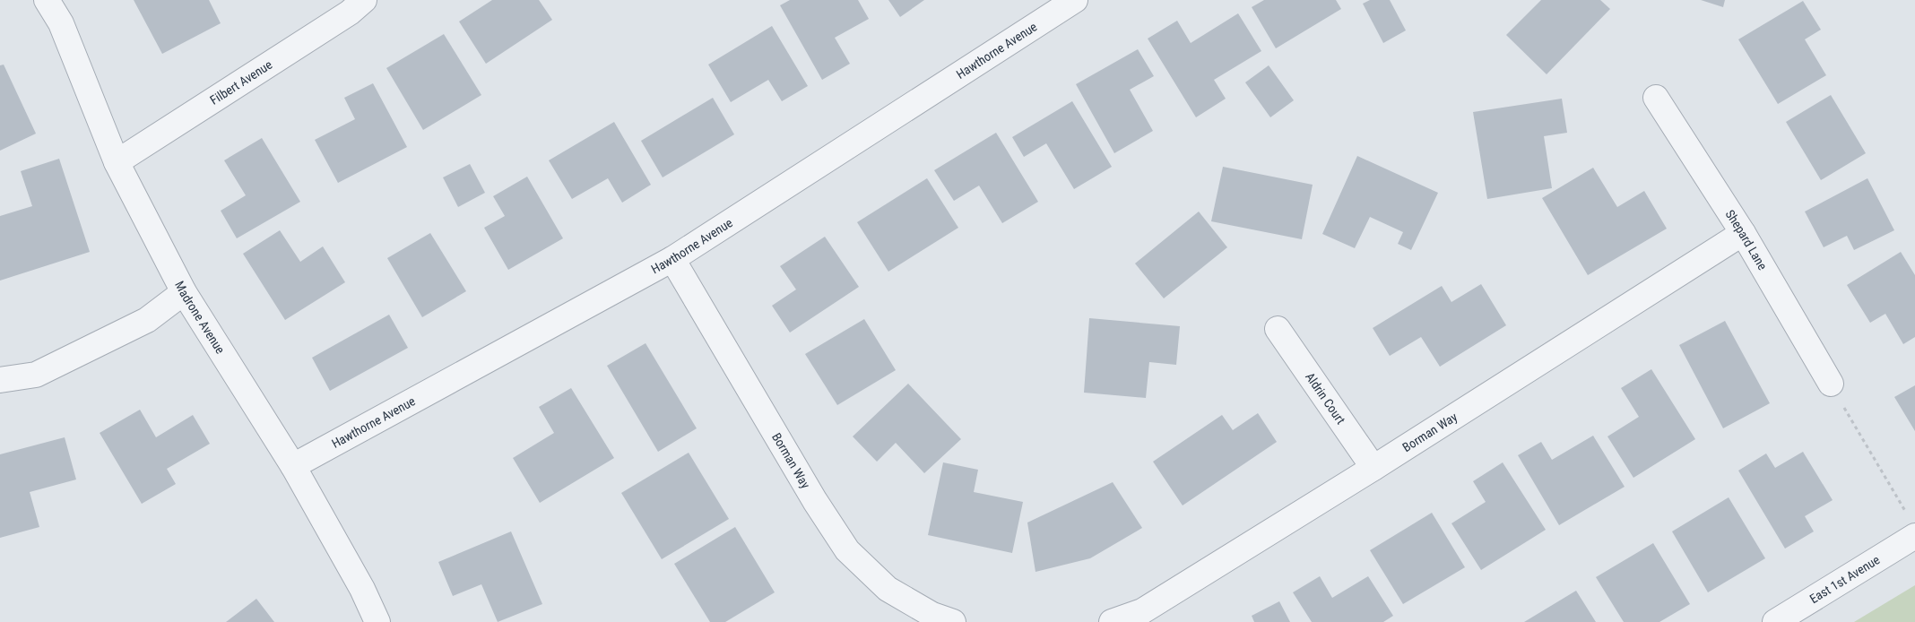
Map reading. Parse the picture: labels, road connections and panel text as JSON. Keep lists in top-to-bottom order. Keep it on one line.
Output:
{"streets":{"street":["Hawthorne Avenue","Filbert Avenue","Shepard Lane","Madrone Avenue","Aldrin Court","Borman Way","East 1st Avenue"]},"crossings":[["Hawthorne Avenue","Madrone Avenue"],["Hawthorne Avenue","Borman Way"],["Filbert Avenue","Madrone Avenue"],["Shepard Lane","Borman Way"],["Aldrin Court","Borman Way"]]}
